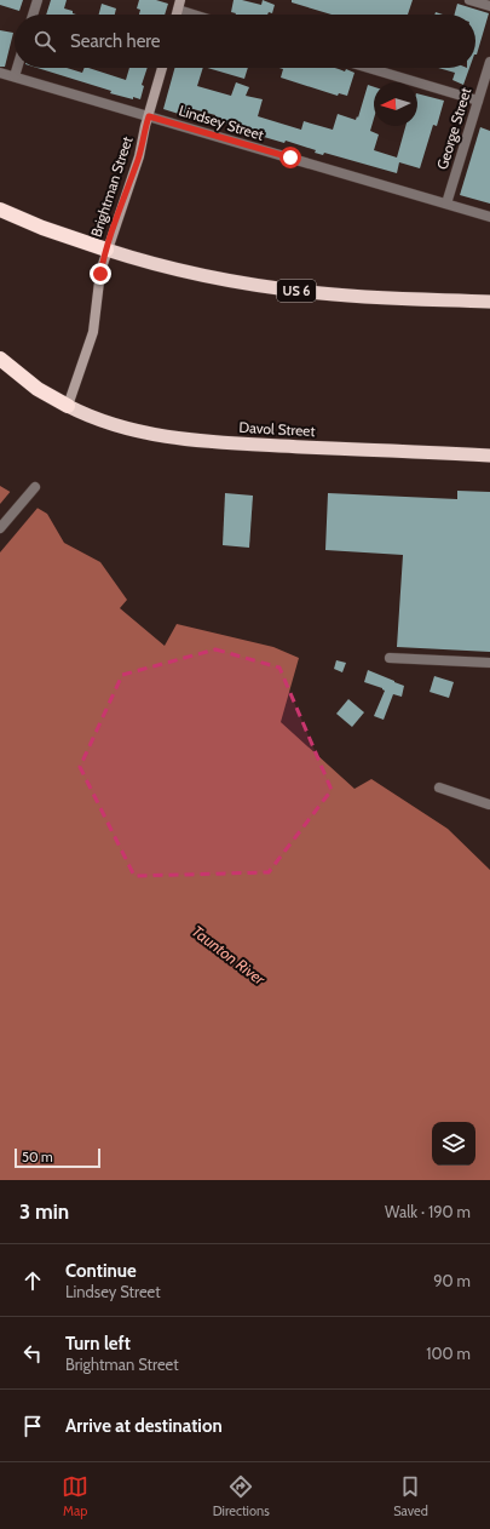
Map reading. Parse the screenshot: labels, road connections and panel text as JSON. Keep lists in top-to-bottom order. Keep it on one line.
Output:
{"streets":{"highway":["US 6","Davol Street"],"main road":["Brightman Street"],"street":["Lindsey Street","George Street"]},"crossings":[["Lindsey Street","George Street"],["Lindsey Street","Brightman Street"],["Brightman Street","US 6"],["Brightman Street","Davol Street"]],"water":["Taunton River"],"scale_bar":"50 m","north":"left","page":{"search":"Search here","scale":"50 m","heading":["3 min","Walk · 190 m"],"list":[["Continue","Lindsey Street","90 m"],["Turn left","Brightman Street","100 m"],"Arrive at destination"],"nav":["Map","Directions","Saved"]}}
